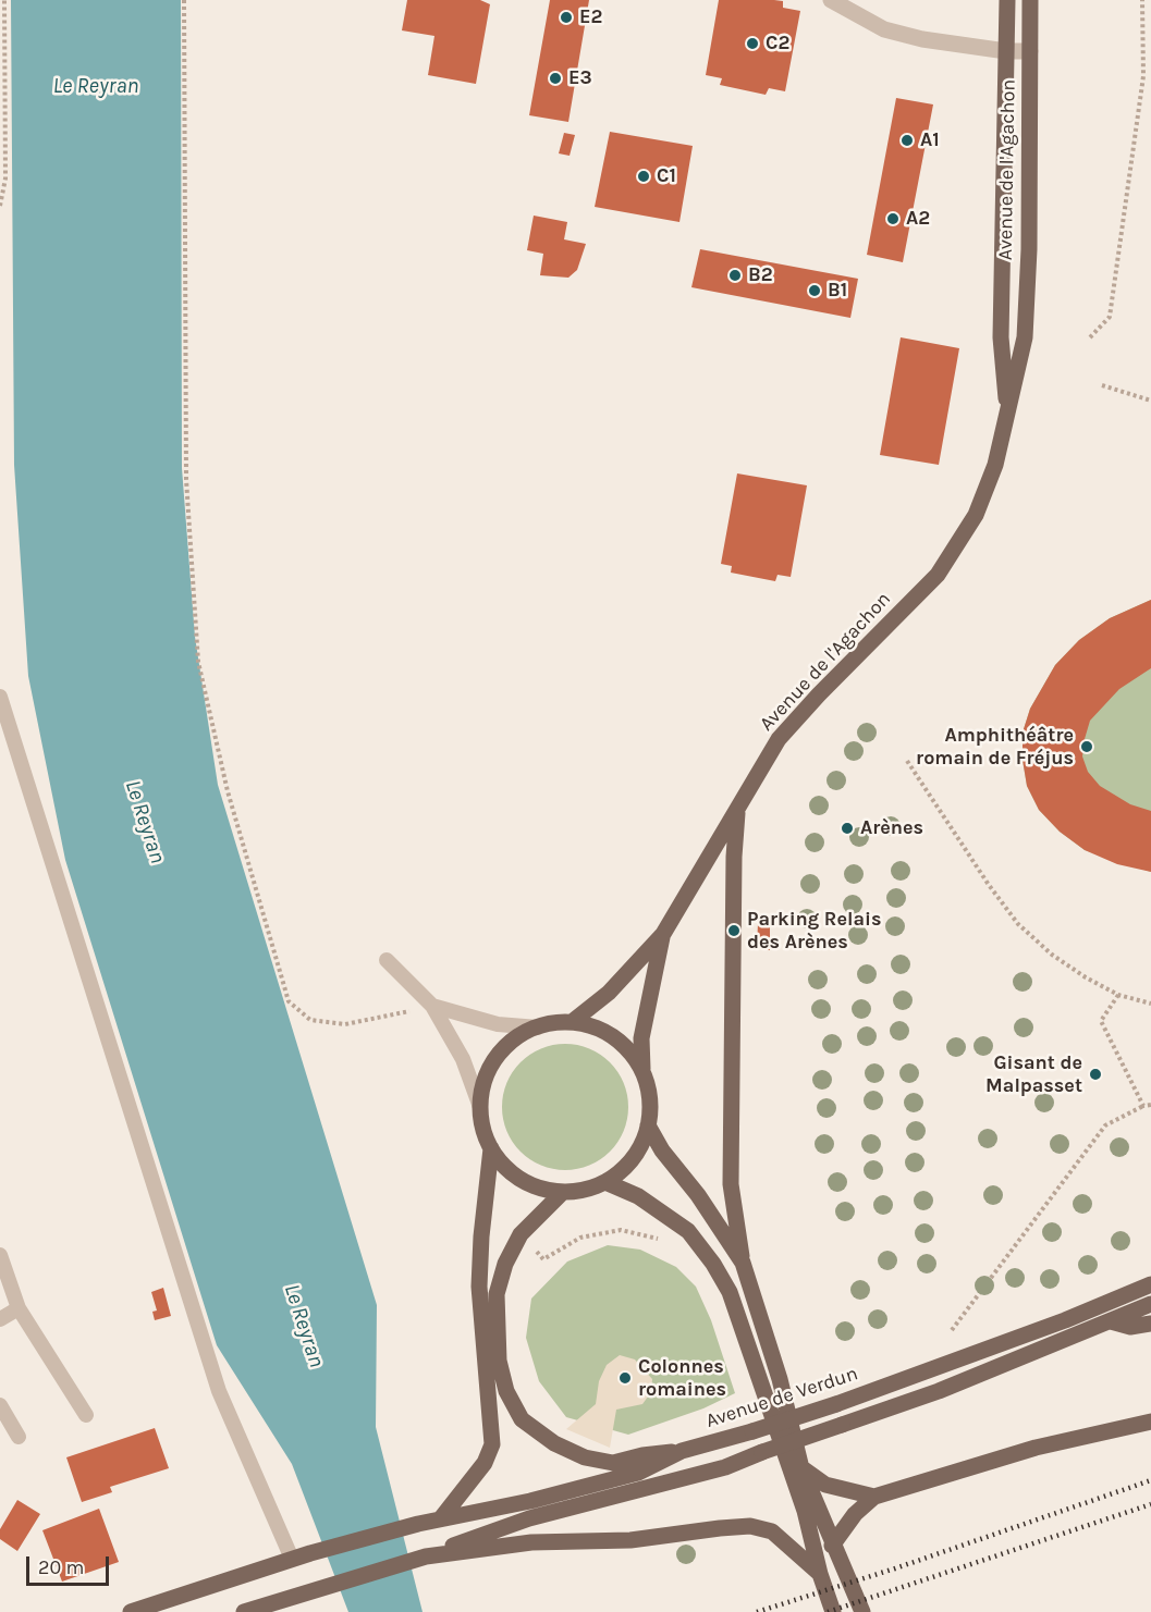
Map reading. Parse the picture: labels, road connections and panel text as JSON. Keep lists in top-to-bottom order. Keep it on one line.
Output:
{"streets":{"main road":["Avenue de l'Agachon","Avenue de Verdun"]},"water":["Le Reyran"],"places":["E2","C2","E3","A1","C1","A2","B2","B1","Amphithéâtre romain de Fréjus","Arènes","Parking Relais des Arènes","Gisant de Malpasset","Colonnes romaines"],"scale_bar":"20 m"}
